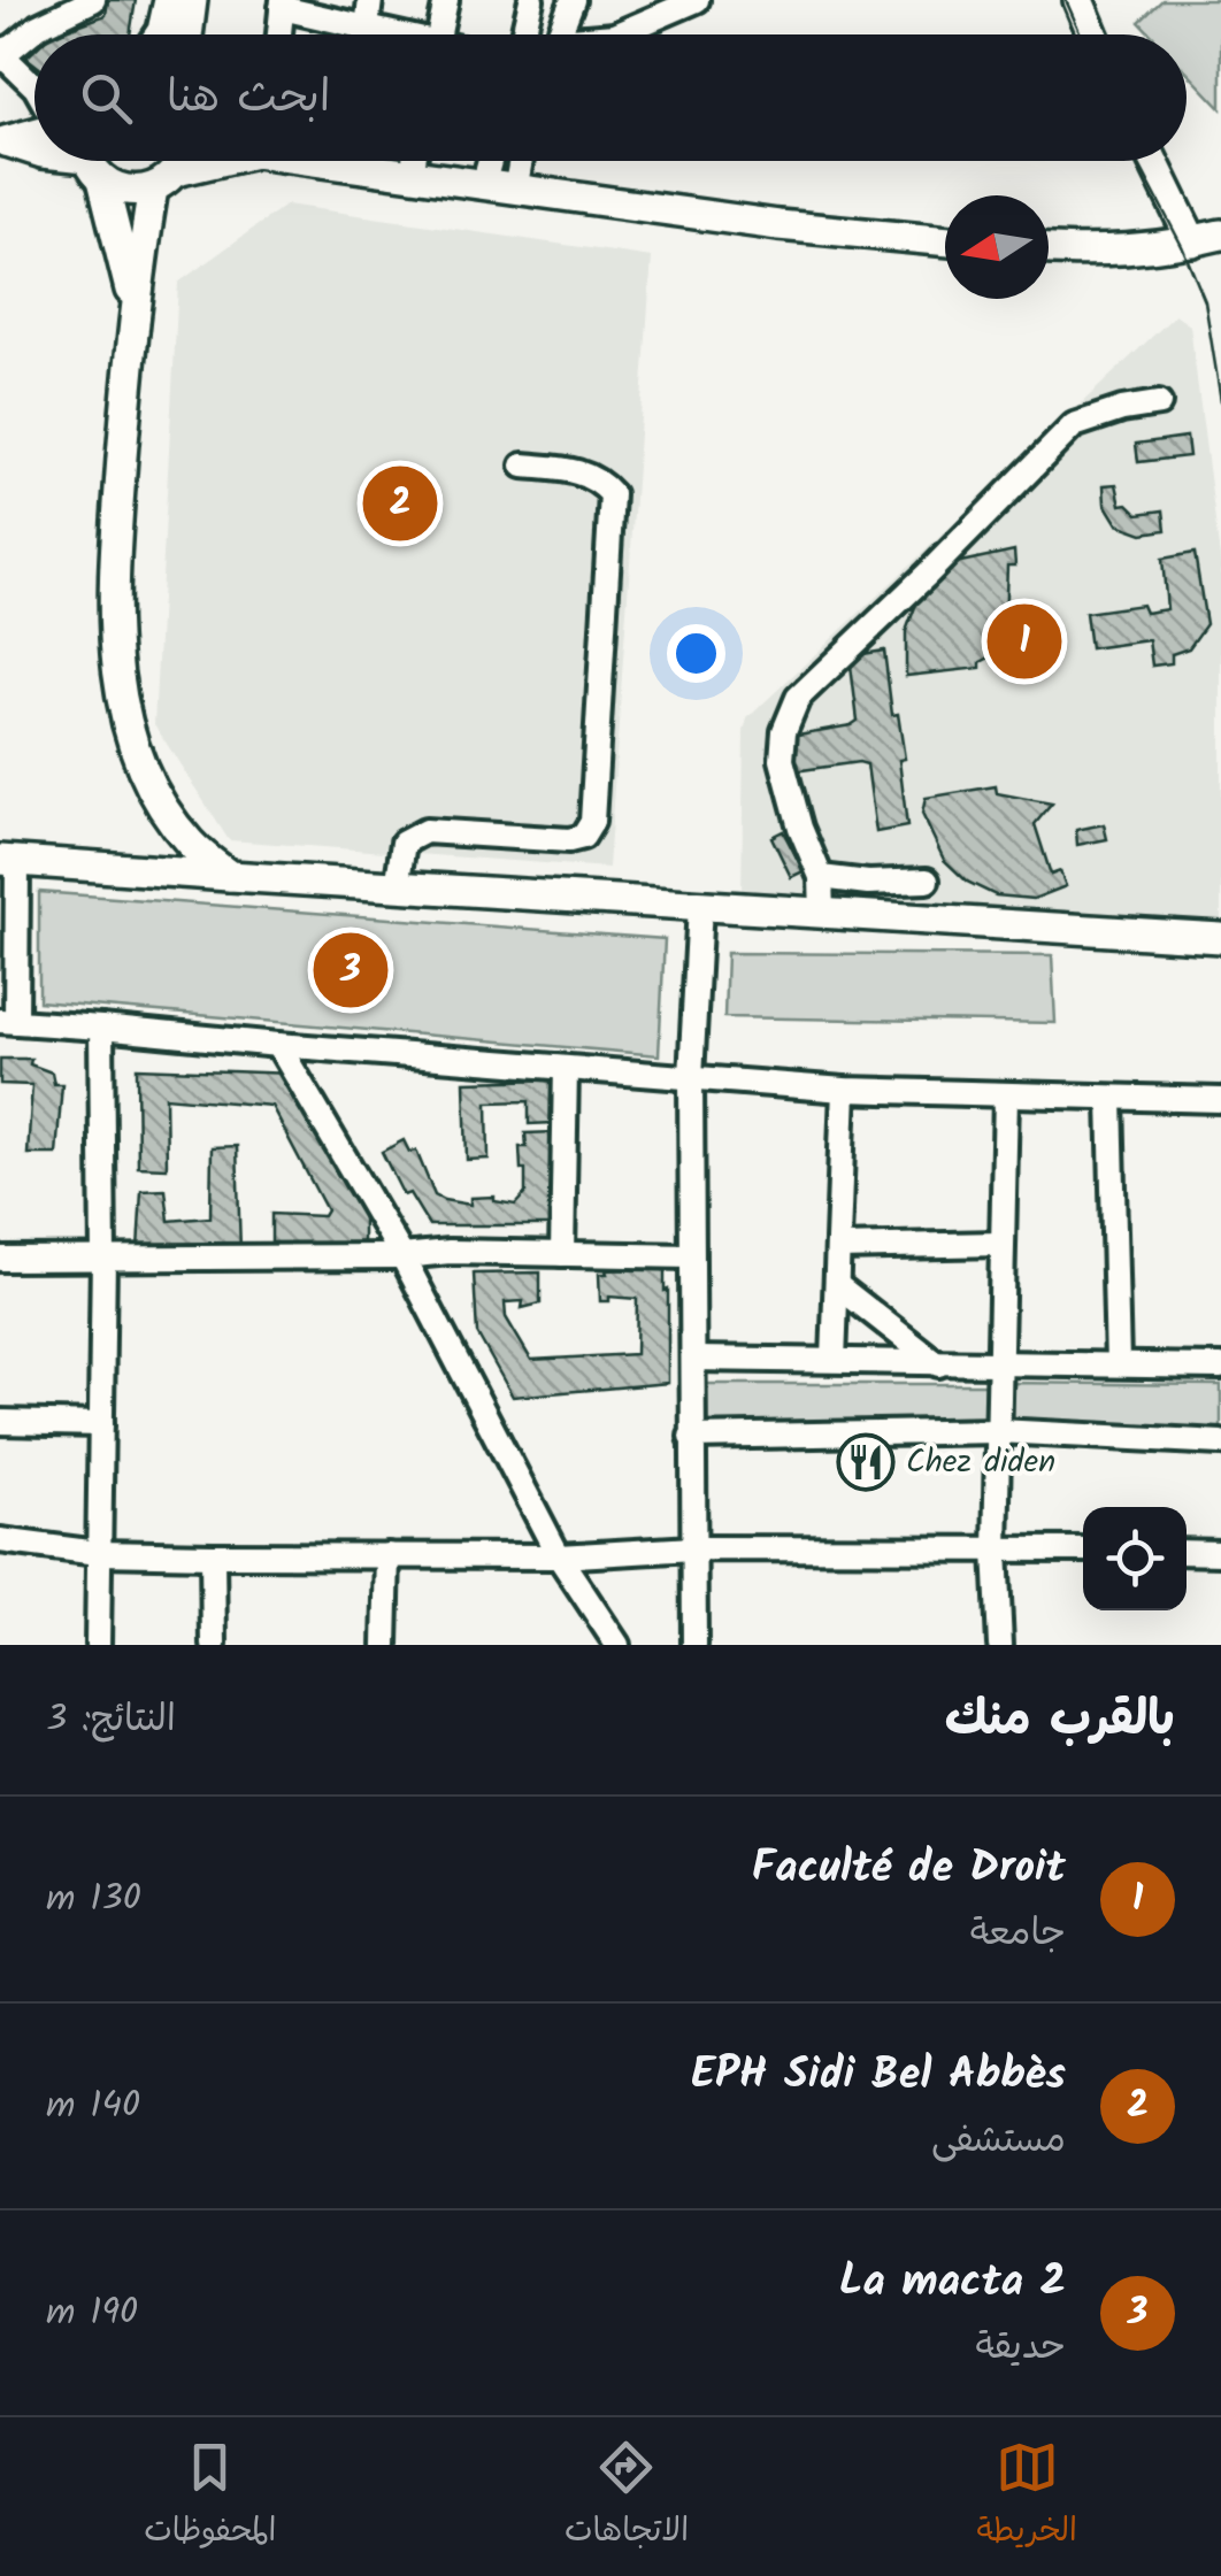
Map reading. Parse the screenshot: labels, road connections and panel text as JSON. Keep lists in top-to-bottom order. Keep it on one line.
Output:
{"places":{"restaurant":["Chez diden"]},"north":"left","page":{"search":"ابحث هنا","pins":["2","1","3"],"heading":["بالقرب منك","النتائج: 3"],"list":[{"mark":"1","name":"Faculté de Droit","note":"جامعة","value":"130 m"},{"mark":"2","name":"EPH Sidi Bel Abbès","note":"مستشفى","value":"140 m"},{"mark":"3","name":"La macta 2","note":"حديقة","value":"190 m"}],"nav":["الخريطة","الاتجاهات","المحفوظات"]}}
